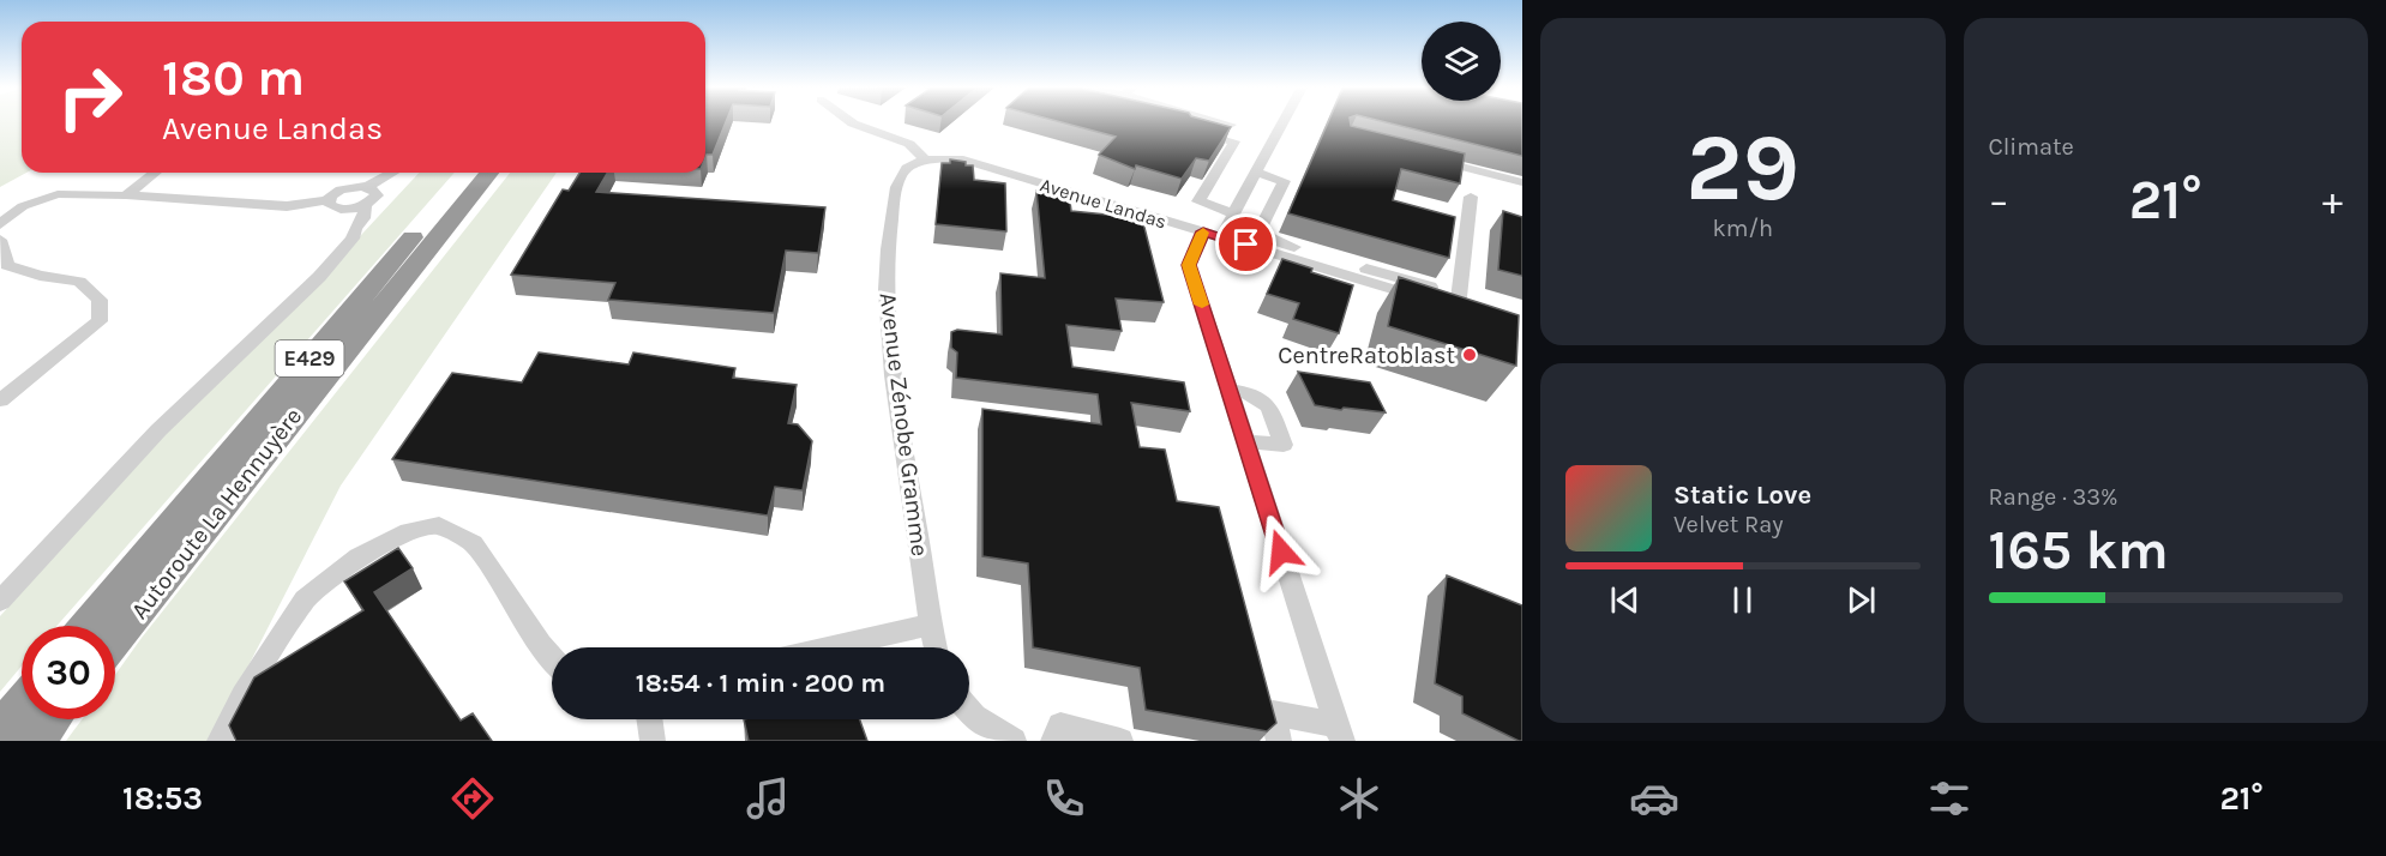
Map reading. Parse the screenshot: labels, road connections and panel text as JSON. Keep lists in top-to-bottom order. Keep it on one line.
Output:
{"streets":{"highway":["E429","Autoroute La Hennuyère"],"street":["Avenue Landas","Avenue Zénobe Gramme"]},"crossings":[["Avenue Landas","Avenue Zénobe Gramme"]],"places":["CentreRatoblast"],"page":{"tile":[["29","km/h"],"Climate",["Range · 33%","165 km"]],"turn":["180 m","Avenue Landas"],"heat":["−","21°","+"],"song":["Static Love","Velvet Ray"],"limit":"30","trip":"18:54 · 1 min · 200 m","tabs":["18:53","21°"]}}
